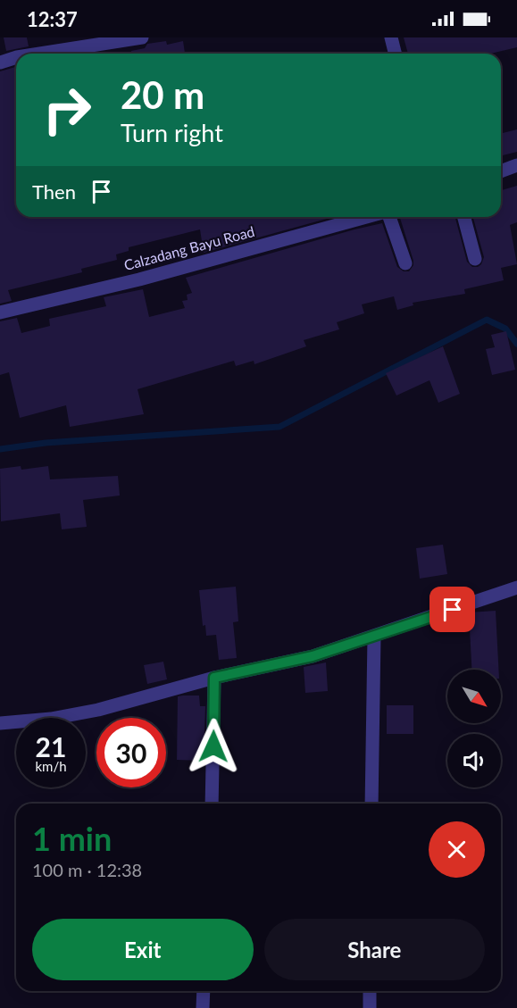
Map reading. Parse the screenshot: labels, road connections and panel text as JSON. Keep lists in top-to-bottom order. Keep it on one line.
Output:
{"streets":{"street":["Calzadang Bayu Road"]},"north":"bottom right","page":{"status":"12:37","turn":["20 m","Turn right"],"then":"Then","speed":"21 km/h","limit":"30","heading":["1 min","100 m · 12:38"],"buttons":["Exit","Share"]}}
